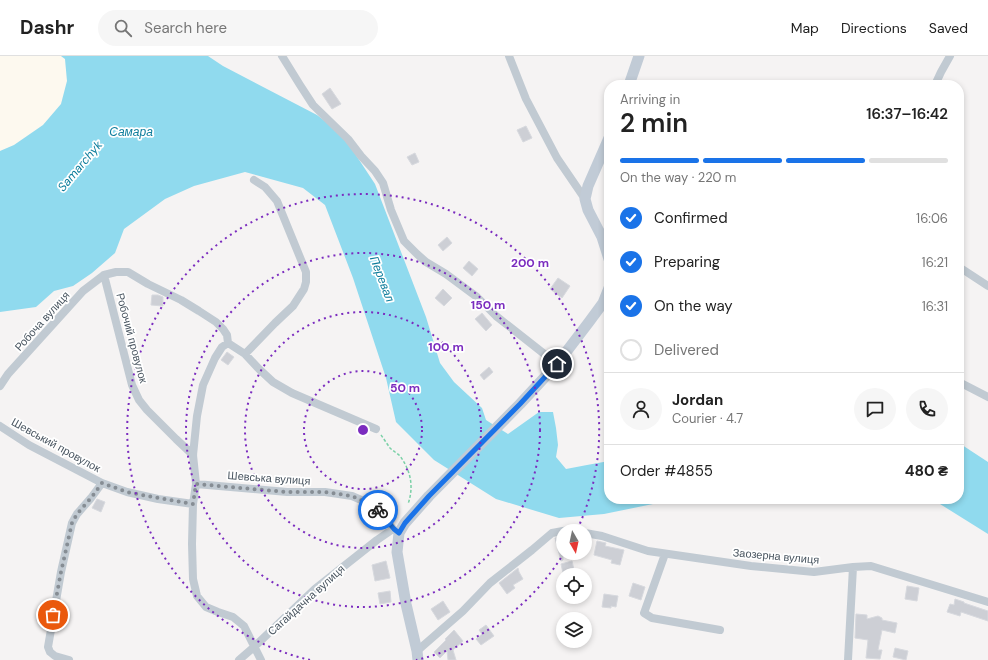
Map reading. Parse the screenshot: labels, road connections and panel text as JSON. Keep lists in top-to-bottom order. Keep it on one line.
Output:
{"streets":{"street":["Робоча вулиця","Робочий провулок","Шевський провулок","Шевська вулиця","Заозерна вулиця","Сагайдачна вулиця"]},"crossings":[["Робоча вулиця","Робочий провулок"],["Шевська вулиця","Сагайдачна вулиця"]],"water":["Самара","Samarchyk","Перевал"],"north":"bottom","page":{"header":"Dashr","search":"Search here","nav":["Map","Directions","Saved"],"heading":["2 min","Arriving in","16:37–16:42"],"panel":["Jordan","Courier · 4.7","Order #4855","480 ₴"],"bar":"On the way · 220 m","list":[["Confirmed","16:06"],["Preparing","16:21"],["On the way","16:31"],"Delivered"]},"rings":["200 m","150 m","100 m","50 m"]}
